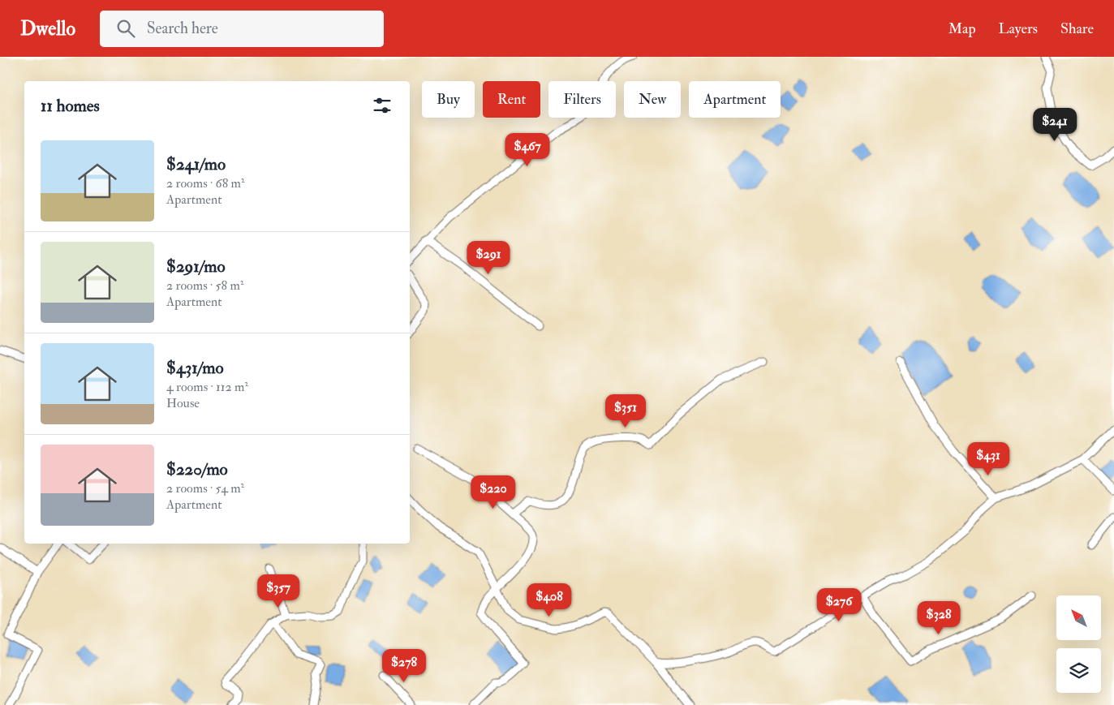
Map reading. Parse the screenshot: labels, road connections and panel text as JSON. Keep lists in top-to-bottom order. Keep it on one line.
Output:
{"north":"top left","page":{"header":"Dwello","search":"Search here","nav":["Map","Layers","Share"],"chip":["Buy","Rent","Filters","New","Apartment"],"heading":"11 homes","price":["$241","$467","$291","$351","$431","$220","$357","$408","$276","$328","$278"],"list":[{"name":"$241/mo","note":"2 rooms · 68 m² · Apartment"},{"name":"$291/mo","note":"2 rooms · 58 m² · Apartment"},{"name":"$431/mo","note":"4 rooms · 112 m² · House"},{"name":"$220/mo","note":"2 rooms · 54 m² · Apartment"}]}}
